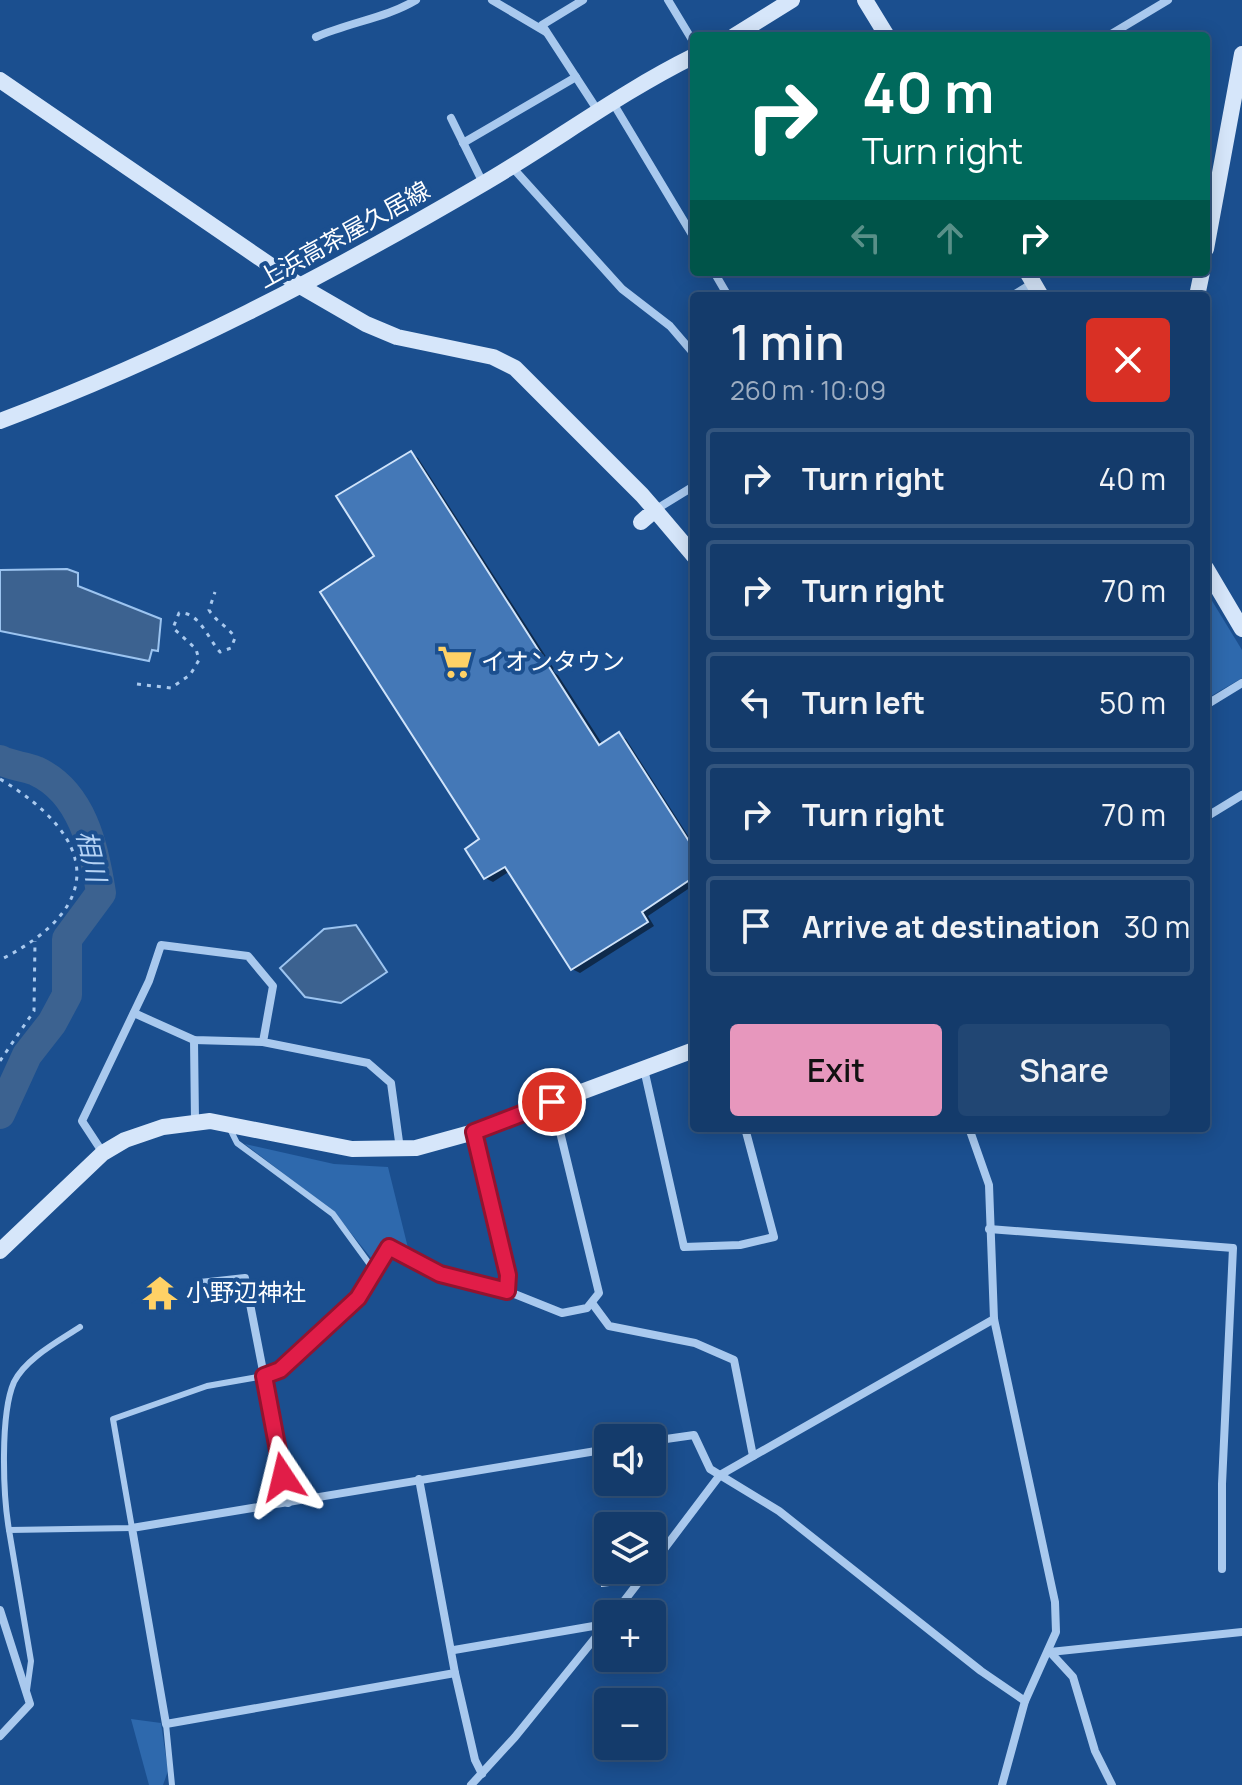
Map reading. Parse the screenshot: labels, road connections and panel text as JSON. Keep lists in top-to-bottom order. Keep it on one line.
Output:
{"streets":{"street":["上浜高茶屋久居線"]},"water":["相川"],"places":{"supermarket":["イオンタウン"],"temple":["小野辺神社"]},"page":{"turn":["40 m","Turn right"],"heading":["1 min","260 m · 10:09"],"list":[{"name":"Turn right","value":"40 m"},{"name":"Turn right","value":"70 m"},{"name":"Turn left","value":"50 m"},{"name":"Turn right","value":"70 m"},{"name":"Arrive at destination","value":"30 m"}],"buttons":["Exit","Share"],"map_buttons":["+","−"]}}
